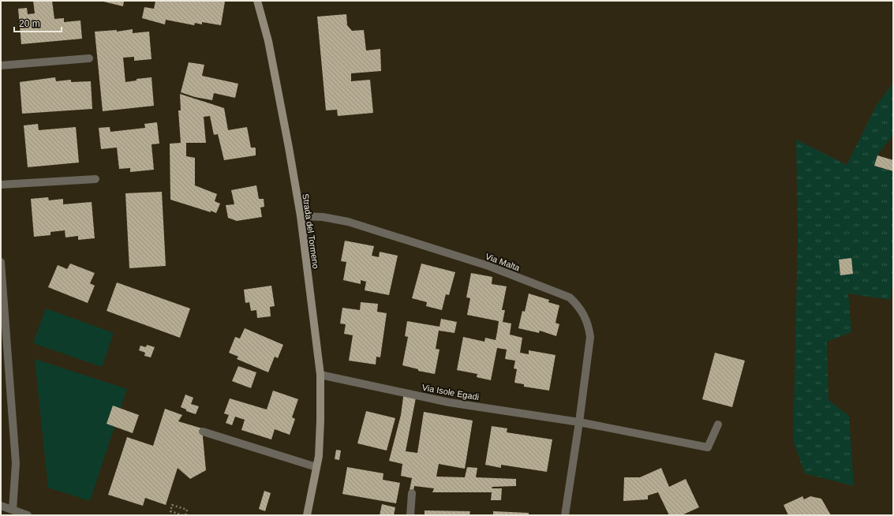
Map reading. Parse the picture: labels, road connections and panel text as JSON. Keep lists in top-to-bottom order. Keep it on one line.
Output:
{"streets":{"street":["Strada del Tormeno","Via Malta","Via Isole Egadi"]},"crossings":[["Strada del Tormeno","Via Malta"],["Strada del Tormeno","Via Isole Egadi"],["Via Malta","Via Isole Egadi"]],"scale_bar":"20 m"}
